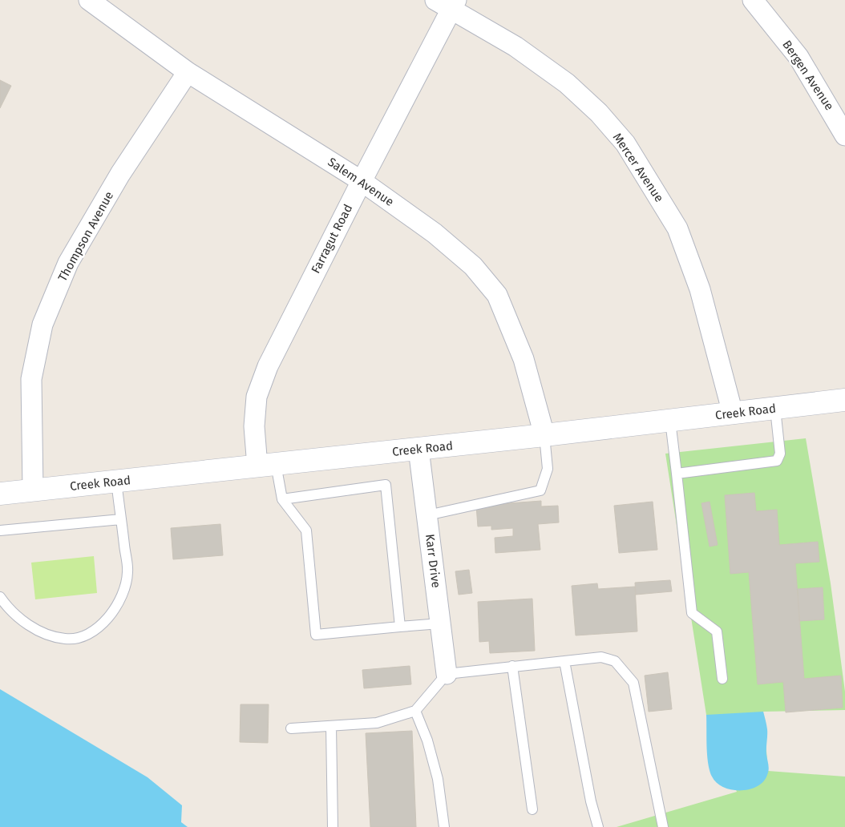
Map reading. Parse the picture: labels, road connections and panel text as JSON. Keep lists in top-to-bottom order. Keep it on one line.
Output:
{"streets":{"street":["Bergen Avenue","Mercer Avenue","Salem Avenue","Thompson Avenue","Farragut Road","Creek Road","Karr Drive"]},"crossings":[["Mercer Avenue","Farragut Road"],["Mercer Avenue","Creek Road"],["Salem Avenue","Thompson Avenue"],["Salem Avenue","Farragut Road"],["Salem Avenue","Creek Road"],["Thompson Avenue","Creek Road"],["Farragut Road","Creek Road"],["Creek Road","Karr Drive"]]}
